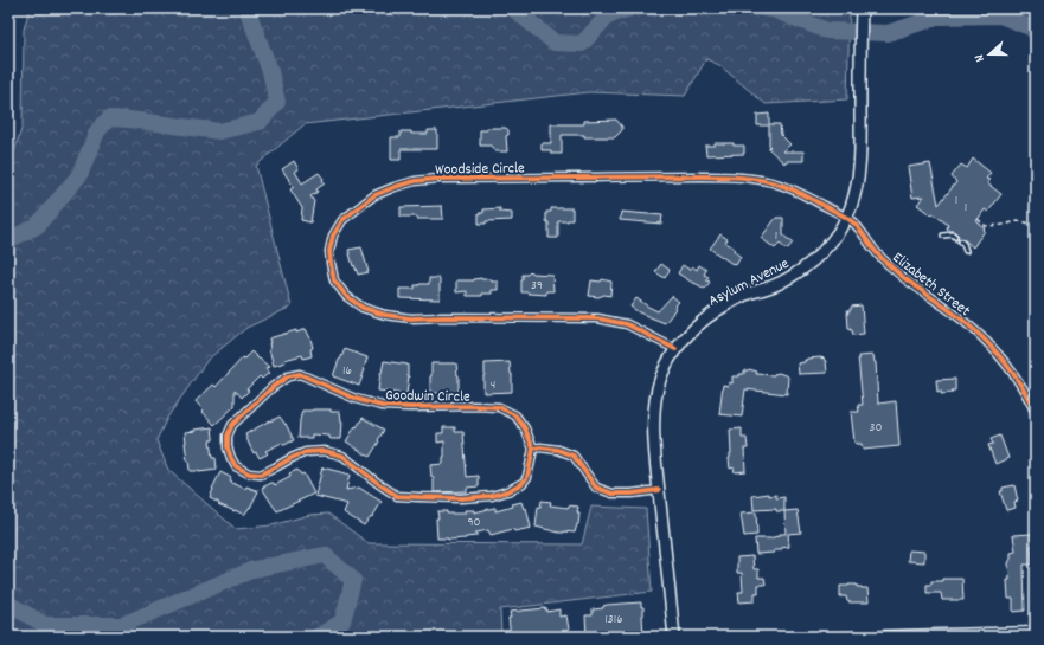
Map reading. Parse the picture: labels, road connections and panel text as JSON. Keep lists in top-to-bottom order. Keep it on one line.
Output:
{"streets":{"main road":["Asylum Avenue"],"street":["Woodside Circle","Elizabeth Street","Goodwin Circle"]},"crossings":[["Woodside Circle","Asylum Avenue"],["Woodside Circle","Elizabeth Street"],["Asylum Avenue","Elizabeth Street"]],"house_numbers":["1","1","1","39","16","4","30","90","1316"],"north":"left"}
